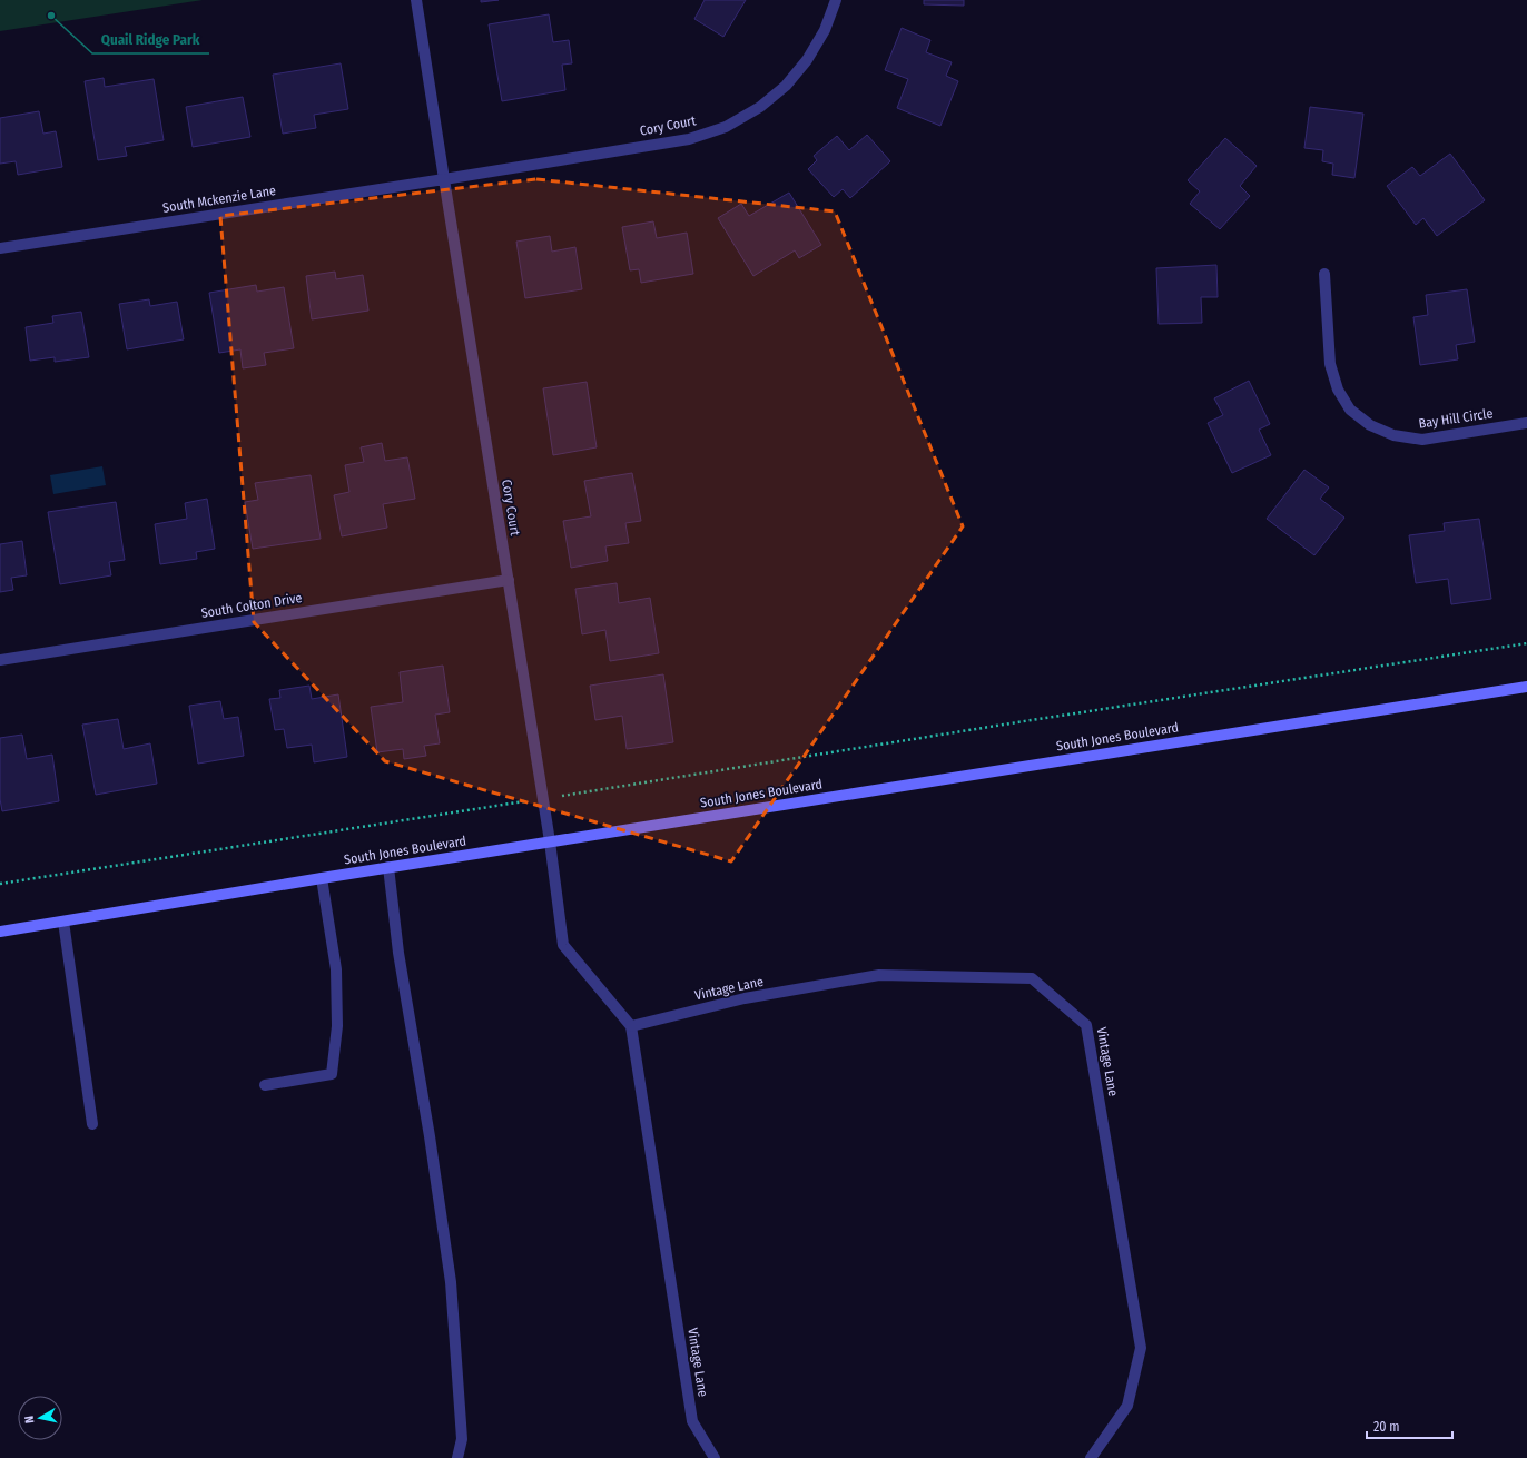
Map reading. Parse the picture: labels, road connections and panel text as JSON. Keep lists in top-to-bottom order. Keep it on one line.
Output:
{"streets":{"street":["Cory Court","South Mckenzie Lane","Bay Hill Circle","South Colton Drive","South Jones Boulevard","Vintage Lane"]},"crossings":[["Cory Court","South Mckenzie Lane"],["Cory Court","South Colton Drive"],["Cory Court","South Jones Boulevard"]],"places":["Quail Ridge Park"],"scale_bar":"20 m","north":"left"}
